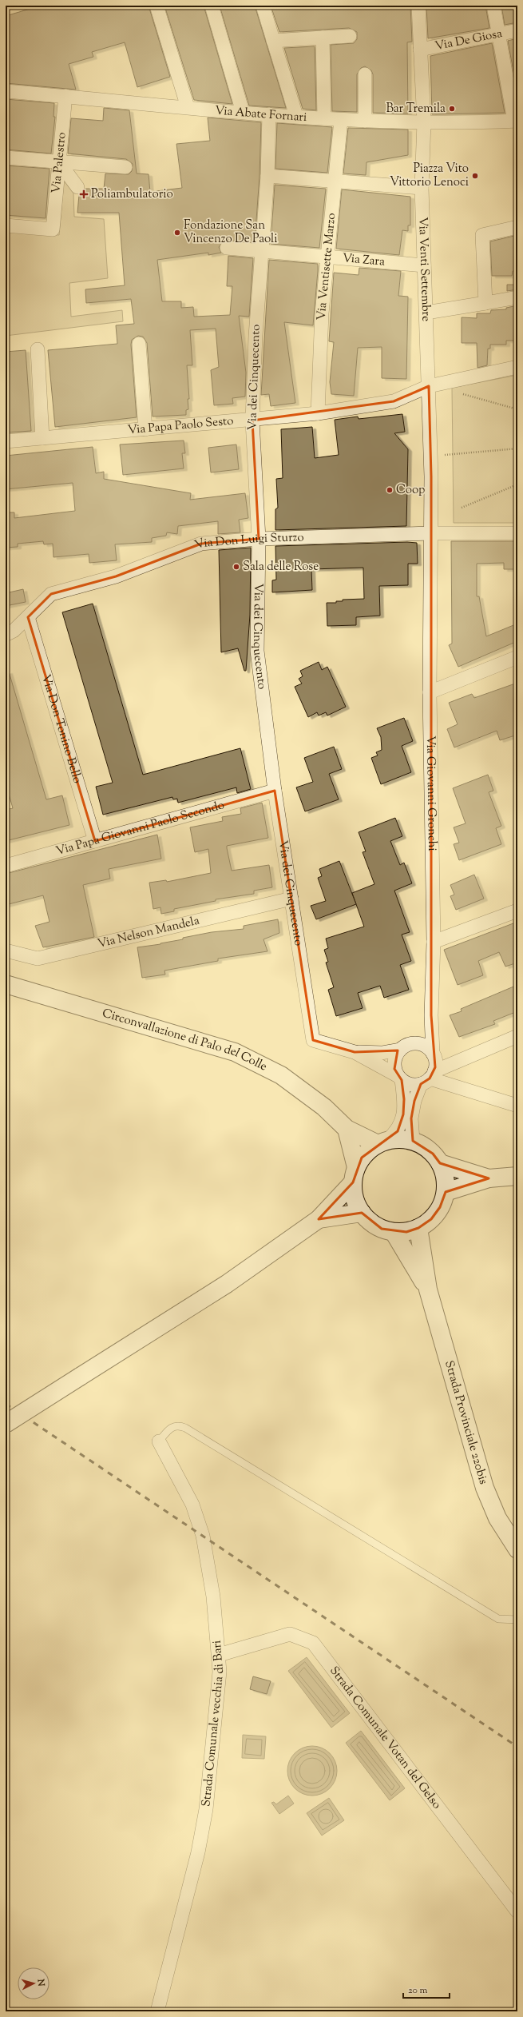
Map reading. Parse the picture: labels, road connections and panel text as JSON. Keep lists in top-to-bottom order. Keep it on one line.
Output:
{"streets":{"main road":["Circonvallazione di Palo del Colle","Strada Provinciale 220bis"],"street":["Via De Giosa","Via Abate Fornari","Via Palestro","Via Zara","Via Ventisette Marzo","Via Venti Settembre","Via dei Cinquecento","Via Papa Paolo Sesto","Via Don Luigi Sturzo","Via Don Tonino Bello","Via Giovanni Gronchi","Via Papa Giovanni Paolo Secondo","Via Nelson Mandela","Strada Comunale vecchia di Bari","Strada Comunale Votan del Gelso"]},"crossings":[["Via De Giosa","Via Venti Settembre"],["Via Abate Fornari","Via Palestro"],["Via Abate Fornari","Via Ventisette Marzo"],["Via Abate Fornari","Via Venti Settembre"],["Via Abate Fornari","Via dei Cinquecento"],["Via Zara","Via Ventisette Marzo"],["Via Zara","Via Venti Settembre"],["Via Zara","Via dei Cinquecento"],["Via Ventisette Marzo","Via Papa Paolo Sesto"],["Via Venti Settembre","Via Papa Paolo Sesto"],["Via Venti Settembre","Via Don Luigi Sturzo"],["Via Venti Settembre","Via Giovanni Gronchi"],["Via dei Cinquecento","Via Papa Paolo Sesto"],["Via dei Cinquecento","Via Don Luigi Sturzo"],["Via dei Cinquecento","Via Papa Giovanni Paolo Secondo"],["Via dei Cinquecento","Via Nelson Mandela"],["Via Don Luigi Sturzo","Via Don Tonino Bello"],["Via Don Luigi Sturzo","Via Giovanni Gronchi"],["Via Don Tonino Bello","Via Papa Giovanni Paolo Secondo"],["Strada Comunale vecchia di Bari","Strada Comunale Votan del Gelso"]],"places":{"other":["Bar Tremila","Piazza Vito Vittorio Lenoci","Fondazione San Vincenzo De Paoli","Coop","Sala delle Rose"],"health":["Poliambulatorio"]},"scale_bar":"20 m","north":"right"}
